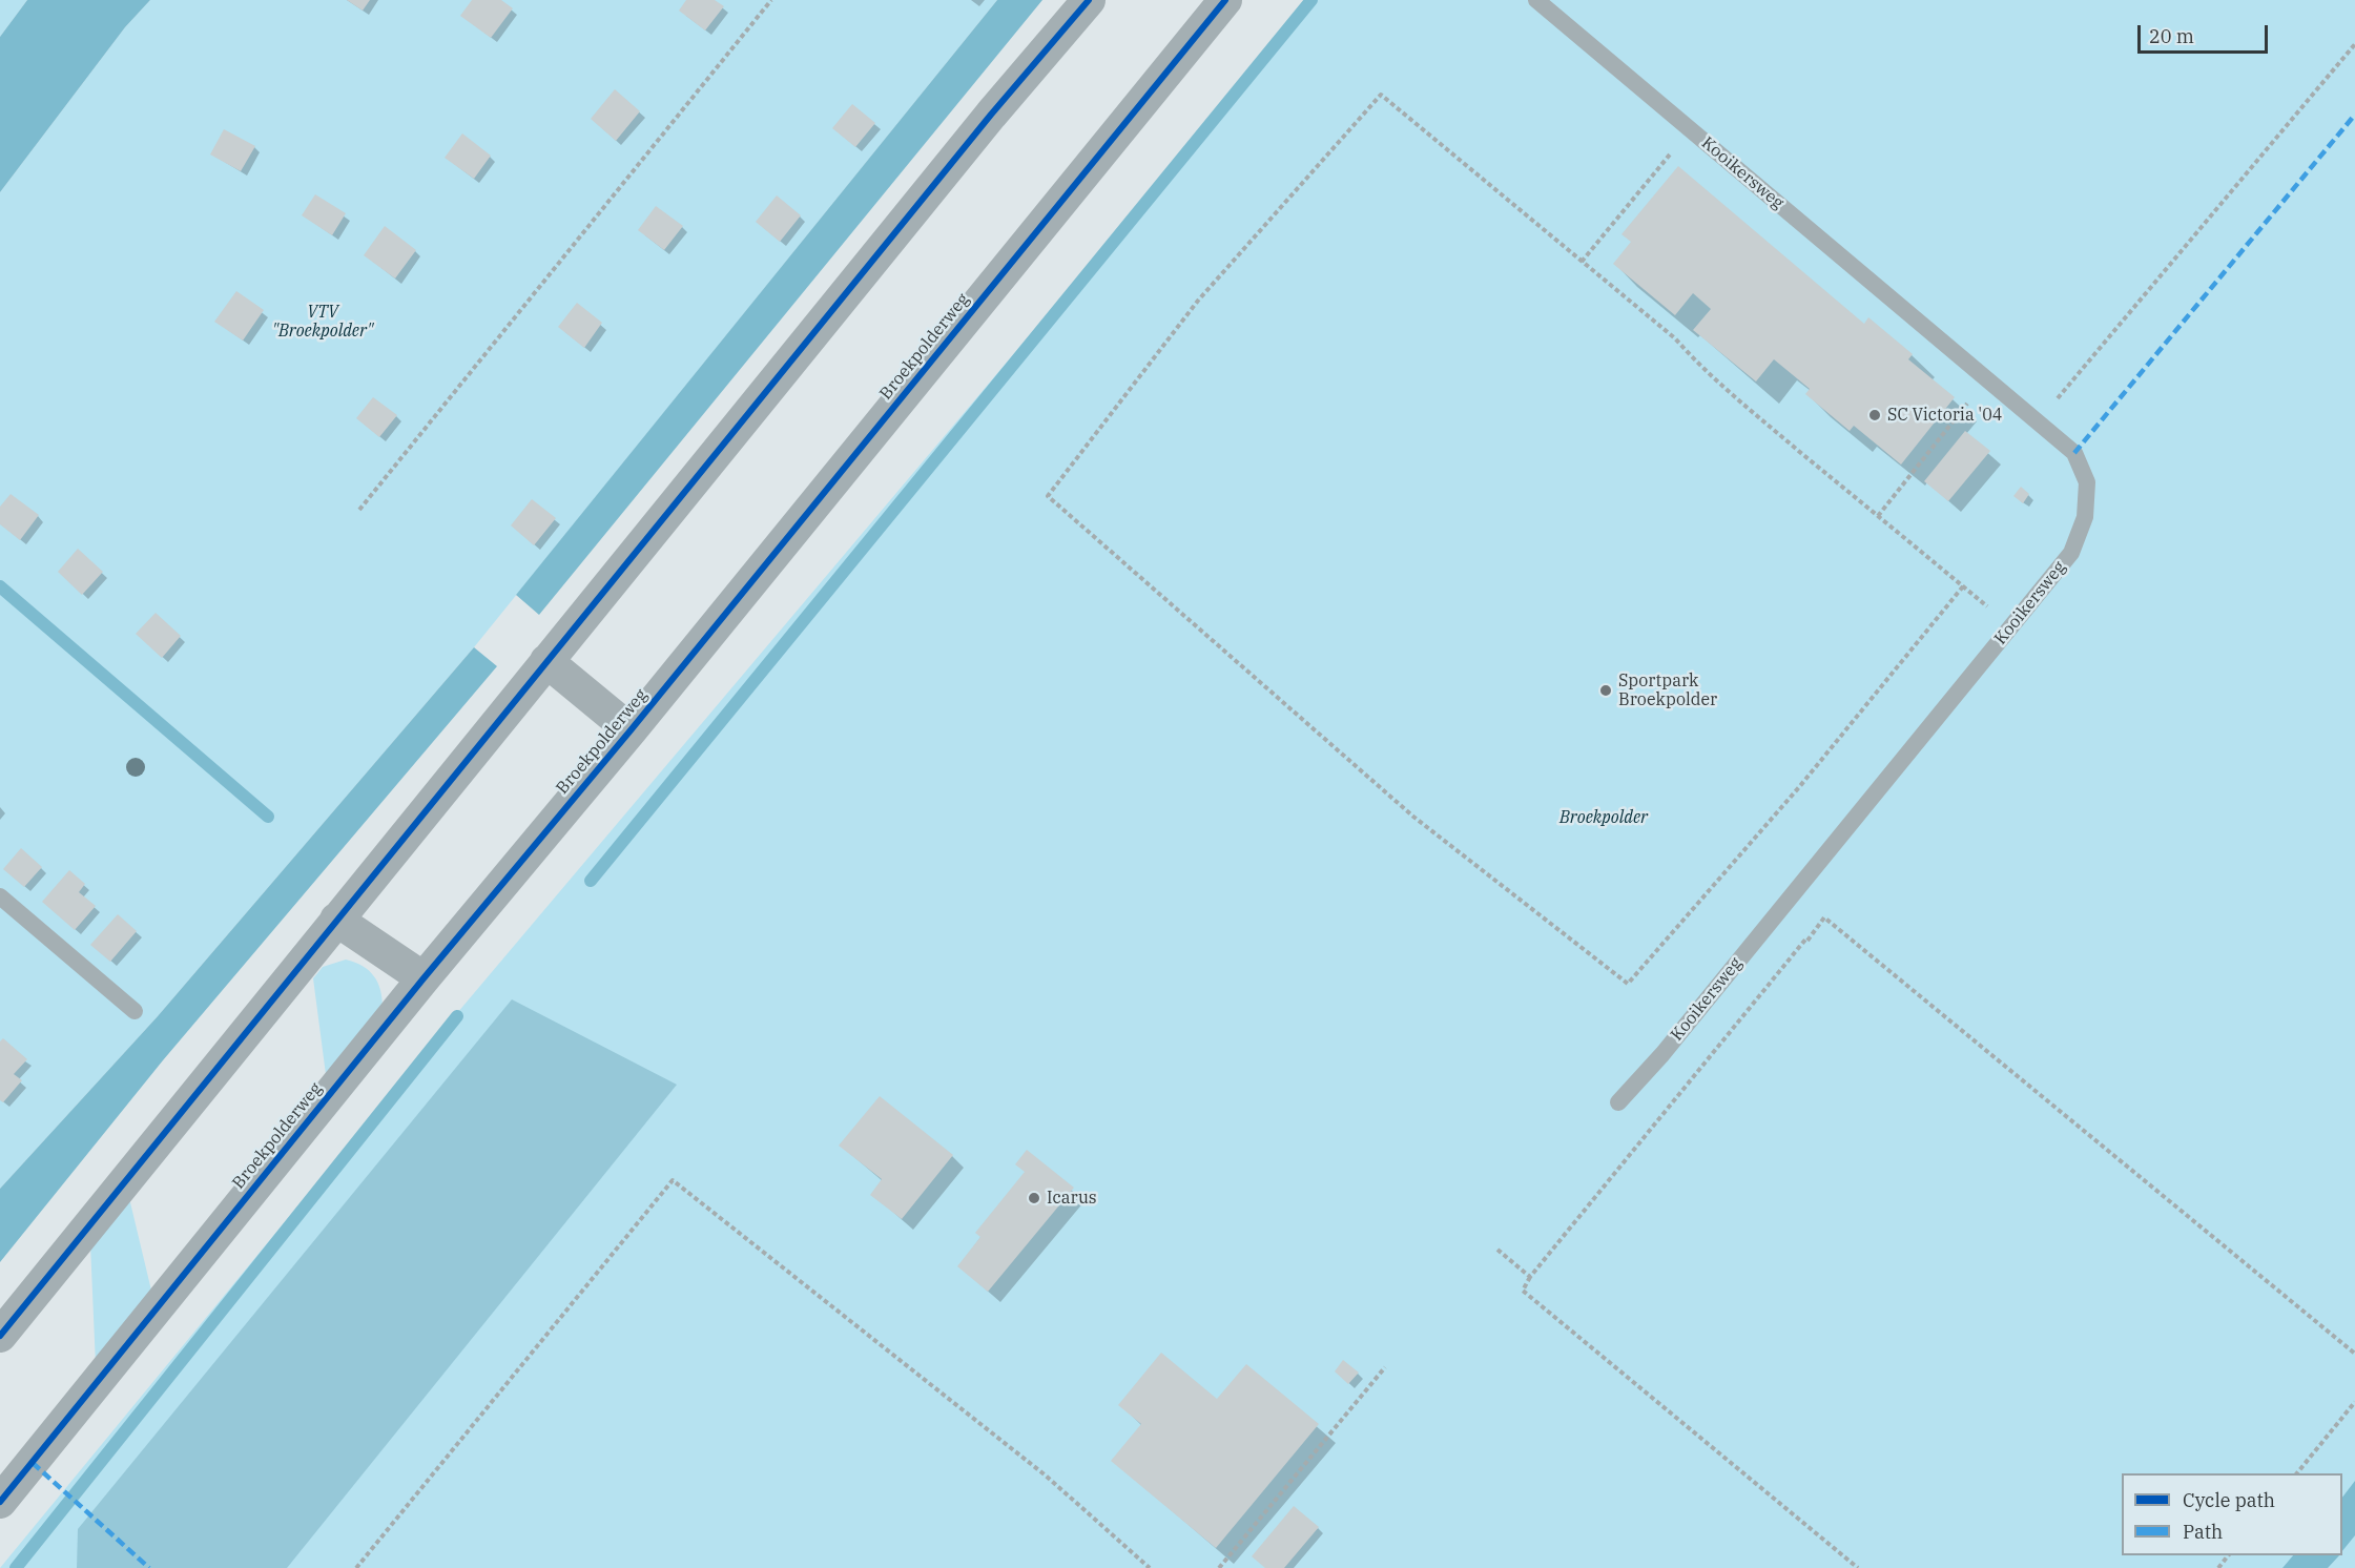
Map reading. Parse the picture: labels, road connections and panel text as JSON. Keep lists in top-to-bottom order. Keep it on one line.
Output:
{"streets":{"street":["Broekpolderweg"],"lane":["Kooikersweg"]},"parks":["VTV \"Broekpolder\"","Broekpolder"],"places":["SC Victoria '04","Sportpark Broekpolder","Icarus"],"legend":["Cycle path","Path"],"scale_bar":"20 m"}
